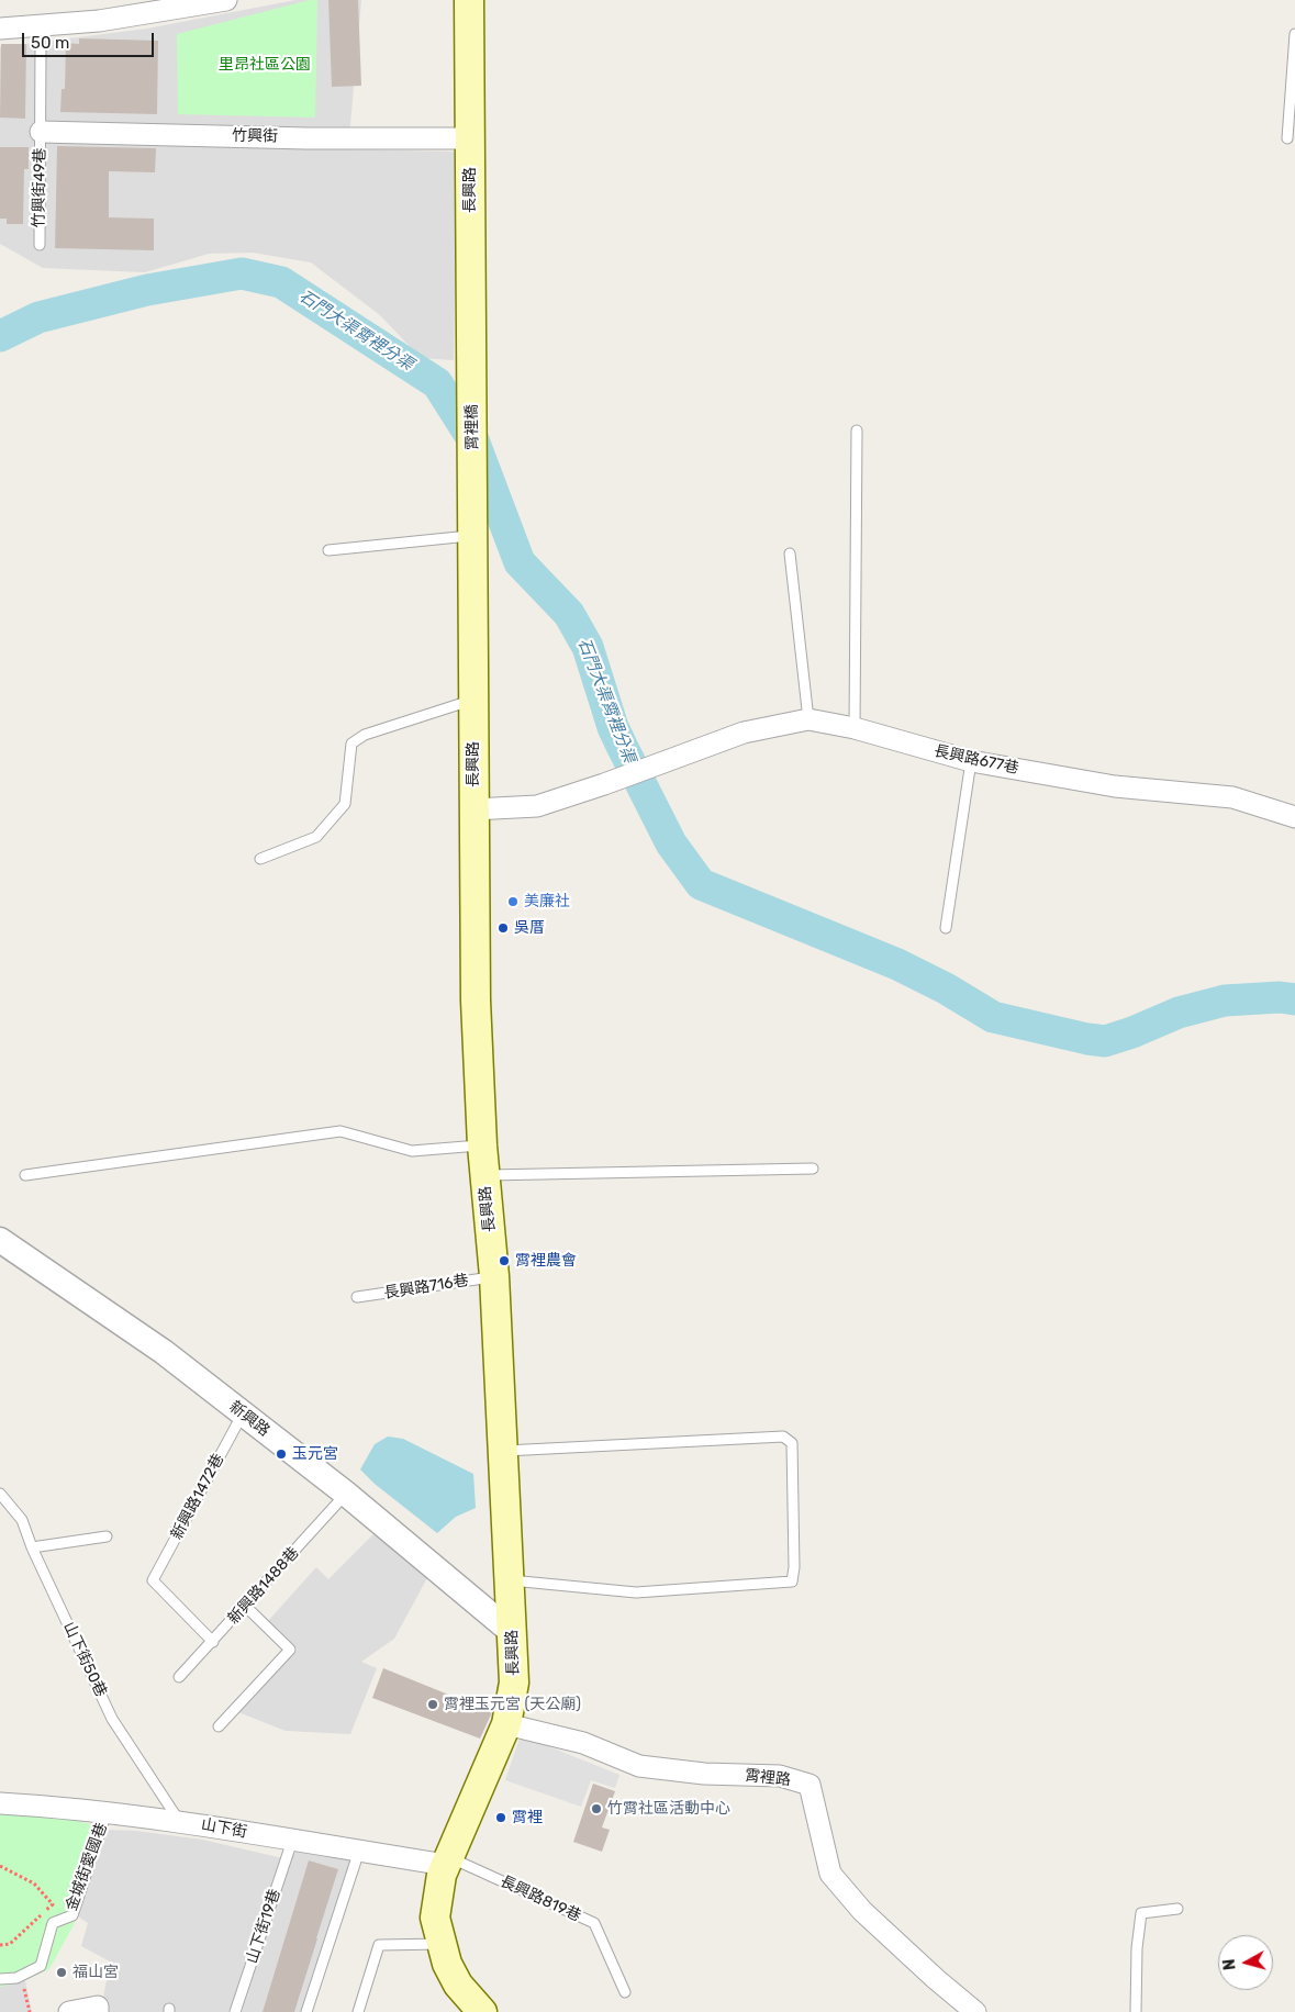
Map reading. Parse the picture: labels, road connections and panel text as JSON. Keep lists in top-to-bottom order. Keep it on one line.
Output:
{"streets":{"main road":["長興路","霄裡橋"],"street":["竹興街","長興路677巷","新興路","霄裡路","山下街"],"lane":["竹興街49巷","長興路716巷","新興路1472巷","新興路1488巷","山下街50巷","金城街愛國巷","長興路819巷","山下街19巷"]},"crossings":[["竹興街","竹興街49巷"],["竹興街","長興路"],["長興路","霄裡橋"],["長興路","長興路677巷"],["長興路","長興路716巷"],["長興路","新興路"],["長興路","霄裡路"],["長興路","山下街"],["長興路","長興路819巷"],["新興路","新興路1472巷"],["新興路","新興路1488巷"],["新興路1472巷","新興路1488巷"],["山下街50巷","山下街"],["山下街","金城街愛國巷"],["山下街","長興路819巷"],["山下街","山下街19巷"]],"water":["石門大渠霄裡分渠"],"parks":["里昂社區公園"],"places":["美廉社","吳厝","霄裡農會","玉元宮","霄裡玉元宮 (天公廟)","竹霄社區活動中心","霄裡","福山宮"],"scale_bar":"50 m","north":"left"}
